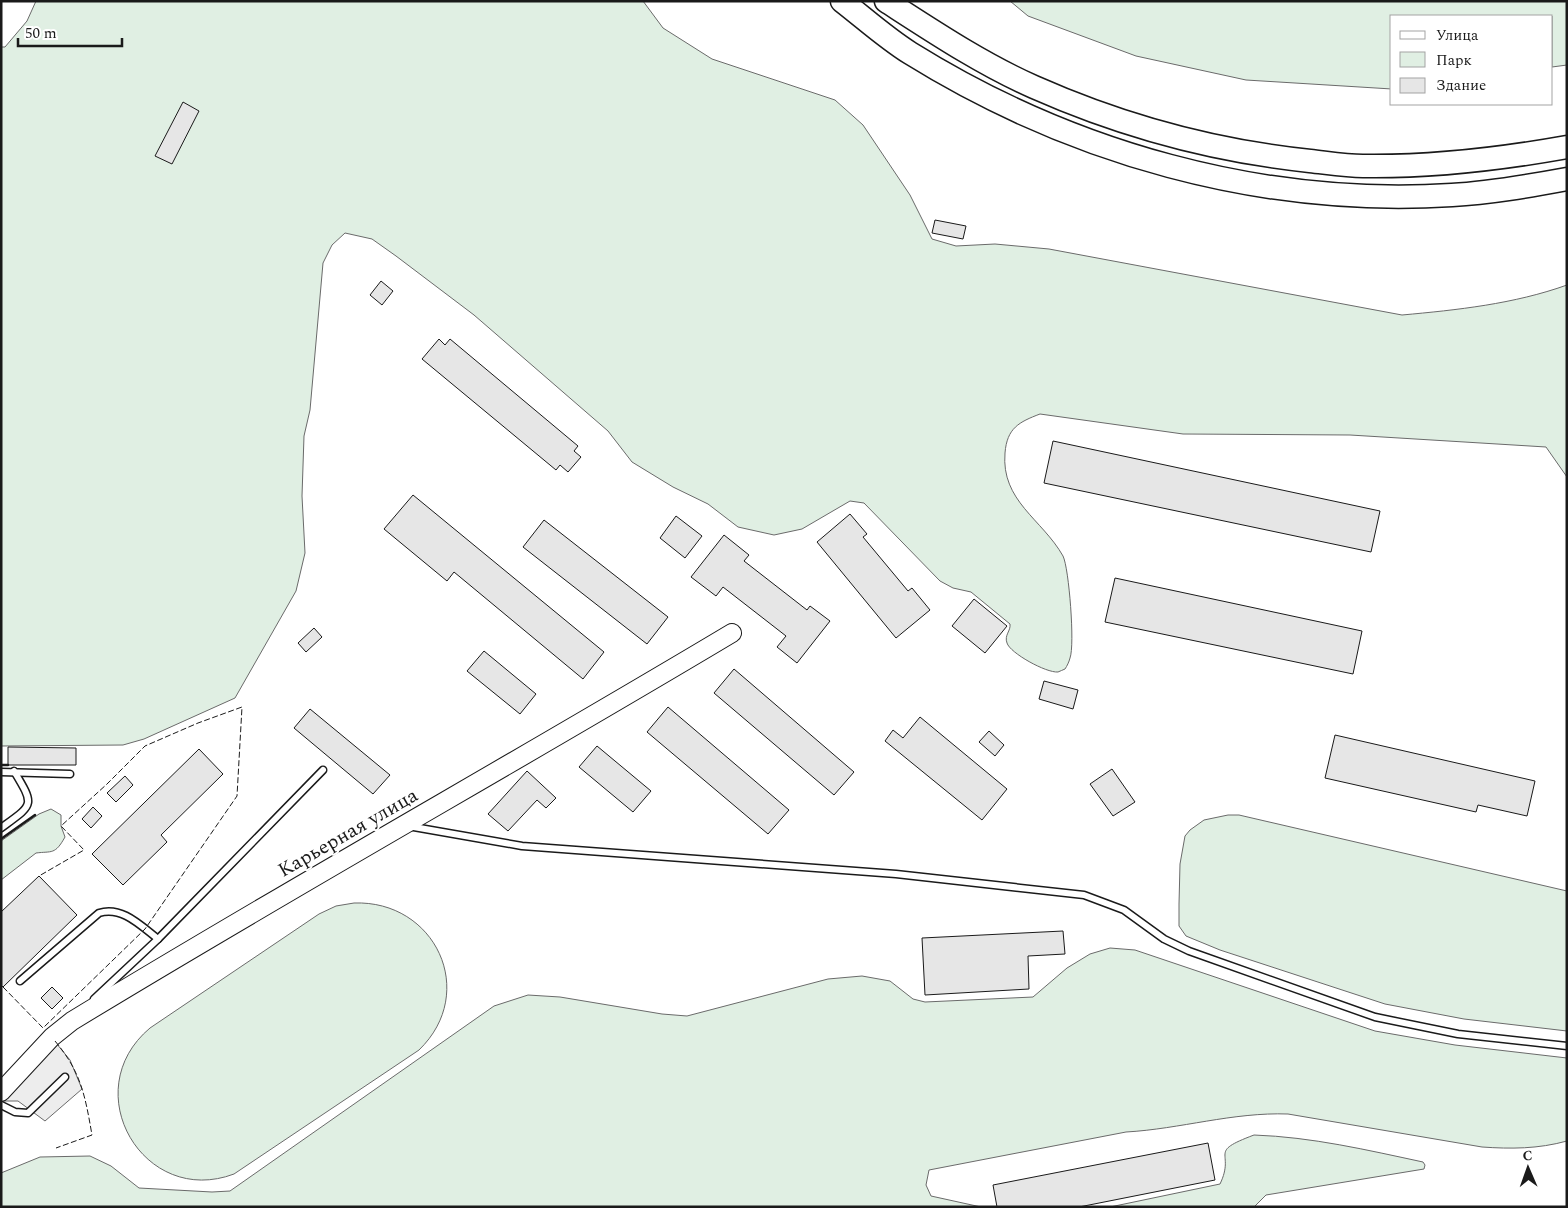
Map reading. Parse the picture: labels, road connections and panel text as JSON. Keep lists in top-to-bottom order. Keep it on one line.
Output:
{"streets":{"street":["Карьерная улица"]},"legend":["Улица","Парк","Здание"],"scale_bar":"50 m","north":"top"}
